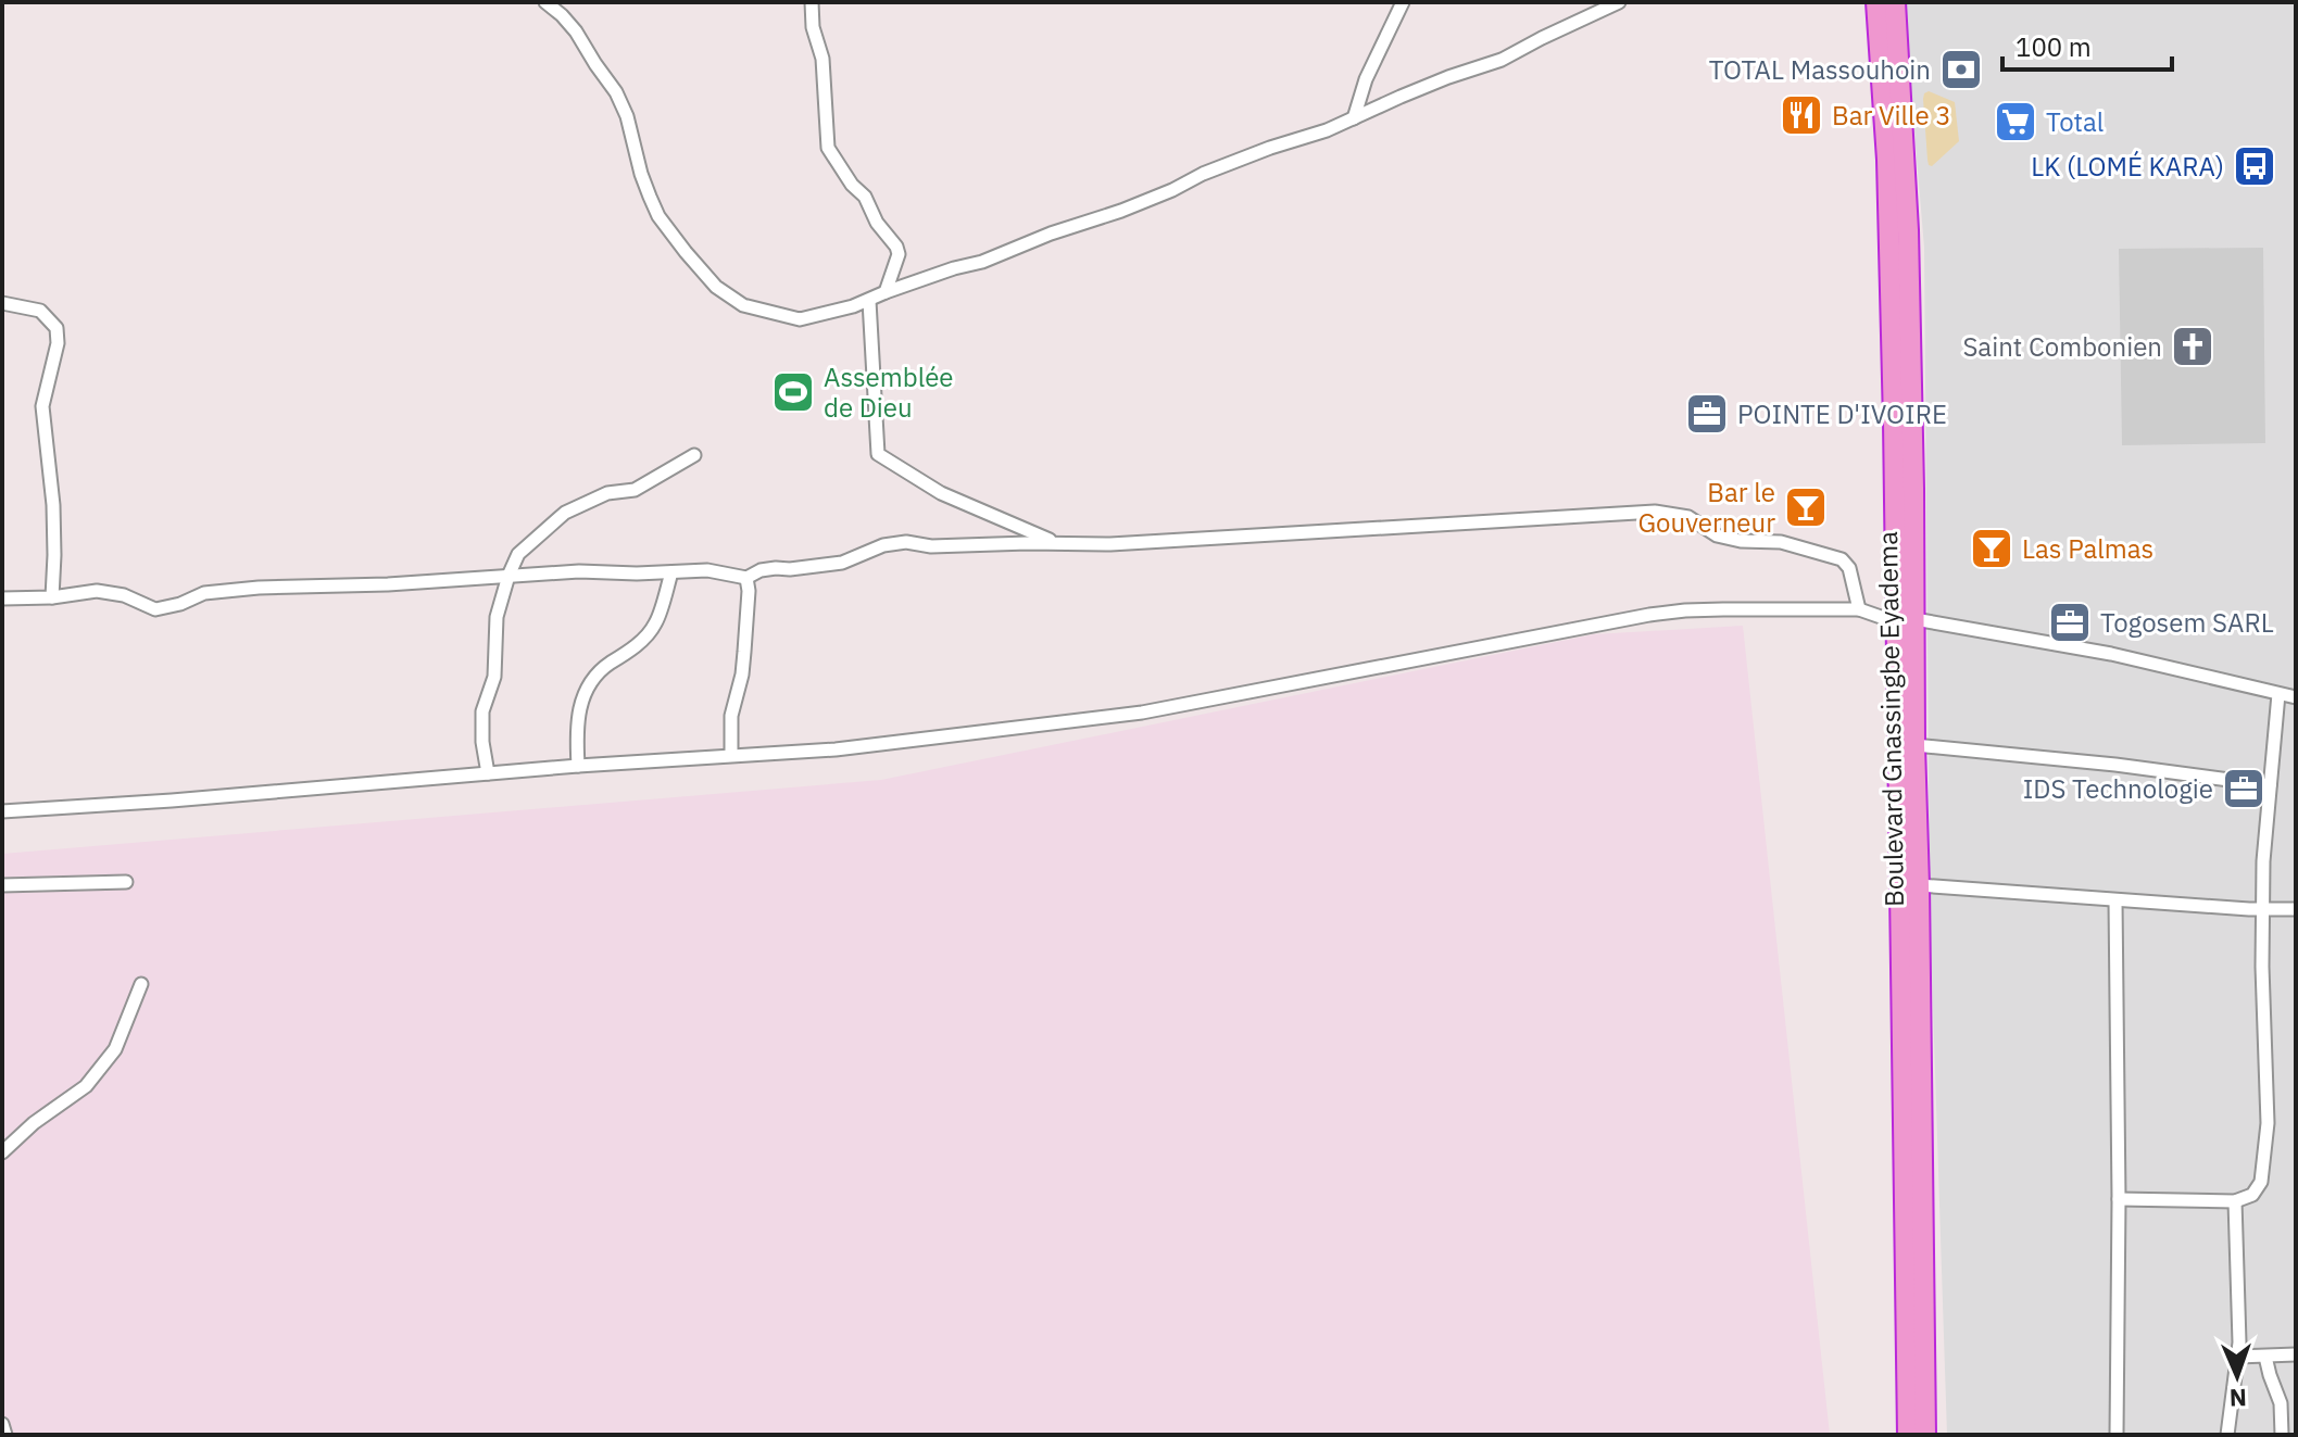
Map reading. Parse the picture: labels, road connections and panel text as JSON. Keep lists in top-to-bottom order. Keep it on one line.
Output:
{"streets":{"highway":["Boulevard Gnassingbe Eyadema"]},"places":{"bank":["TOTAL Massouhoin"],"restaurant":["Bar Ville 3"],"supermarket":["Total"],"bus stop":["LK (LOMÉ KARA)"],"church":["Saint Combonien"],"sports":["Assemblée de Dieu"],"office":["POINTE D'IVOIRE","Togosem SARL","IDS Technologie"],"bar":["Bar le Gouverneur","Las Palmas"]},"scale_bar":"100 m","north":"bottom"}
